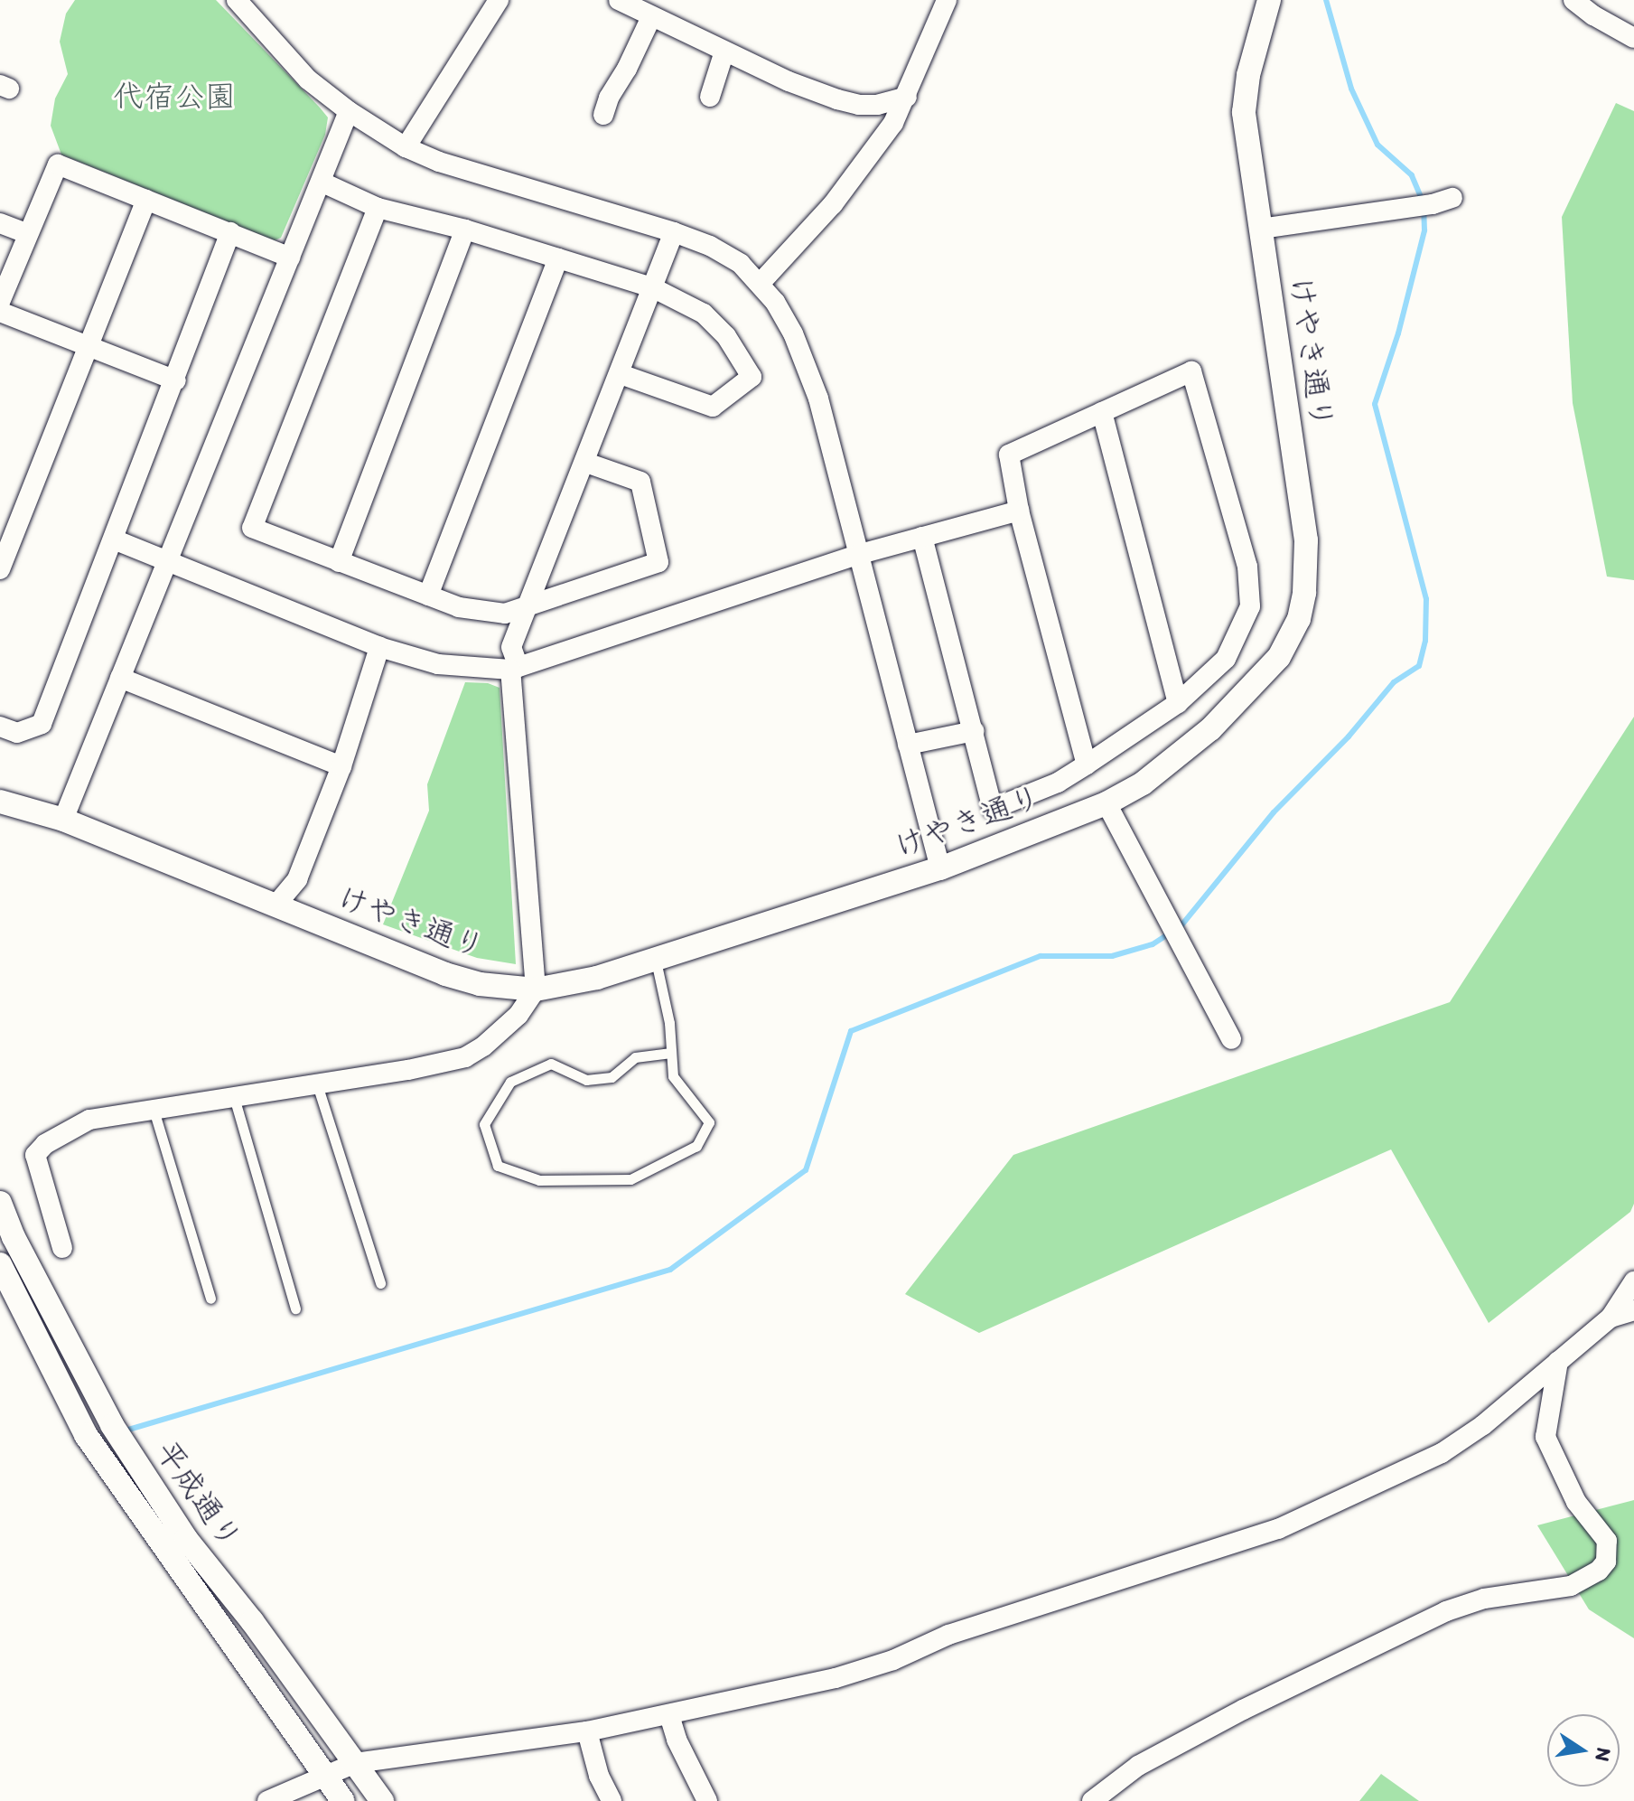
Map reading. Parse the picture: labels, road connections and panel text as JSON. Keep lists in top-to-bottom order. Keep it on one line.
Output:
{"streets":{"street":["けやき通り","平成通り"]},"parks":["代宿公園"],"north":"right"}
